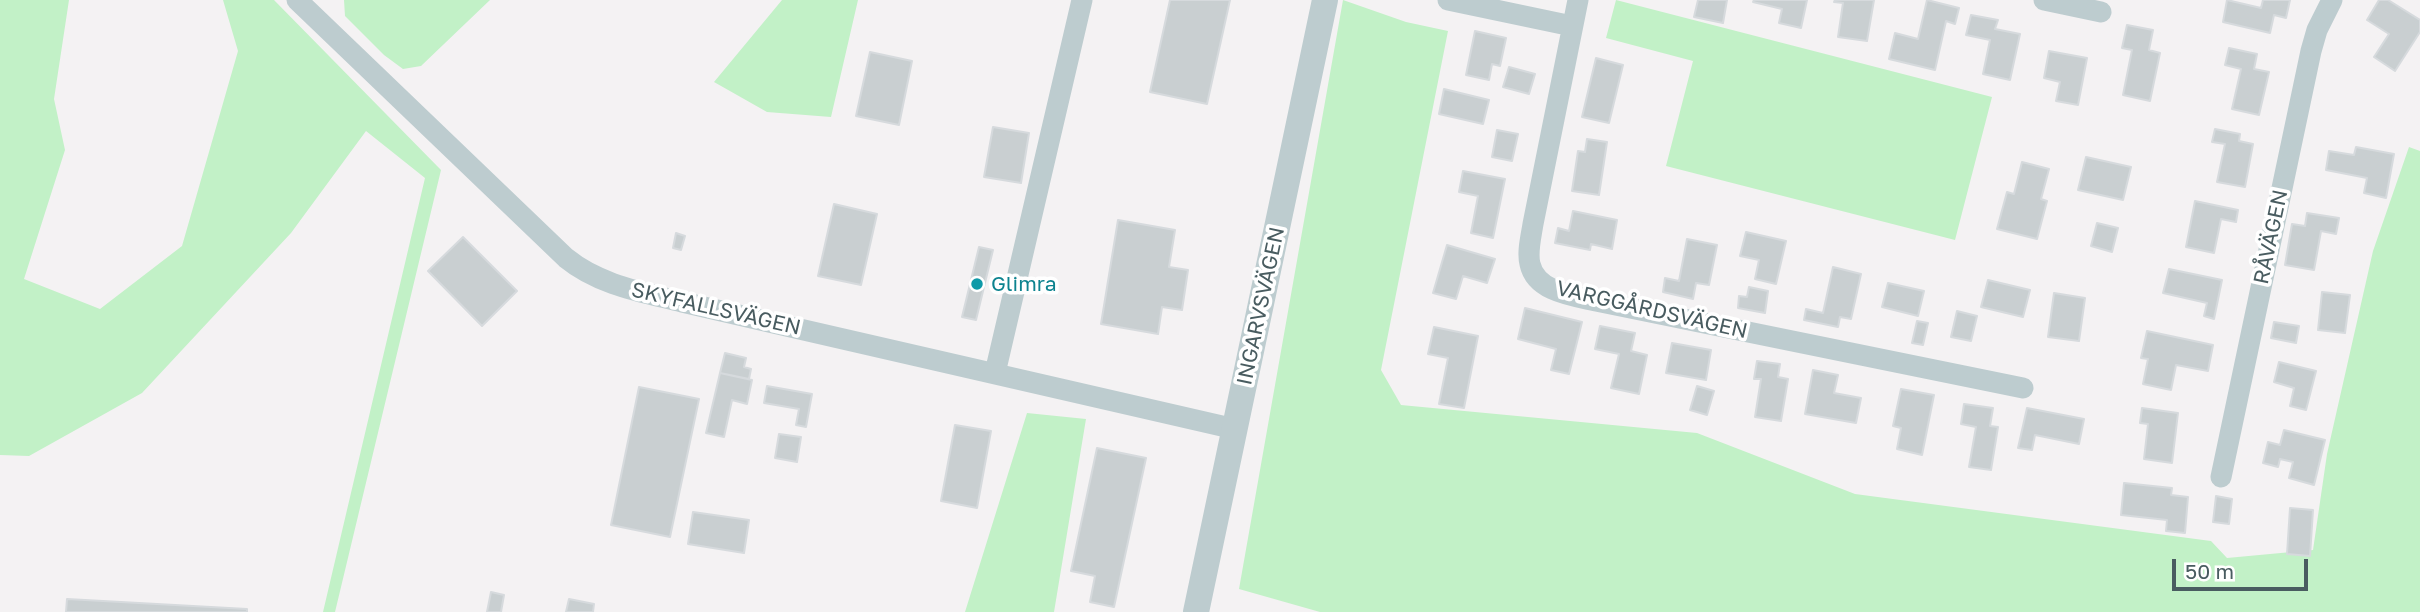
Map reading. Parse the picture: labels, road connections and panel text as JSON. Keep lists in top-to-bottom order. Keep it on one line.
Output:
{"streets":{"street":["RÅVÄGEN","INGARVSVÄGEN","SKYFALLSVÄGEN","VARGGÅRDSVÄGEN"]},"crossings":[["INGARVSVÄGEN","SKYFALLSVÄGEN"]],"places":["Glimra"],"scale_bar":"50 m"}
